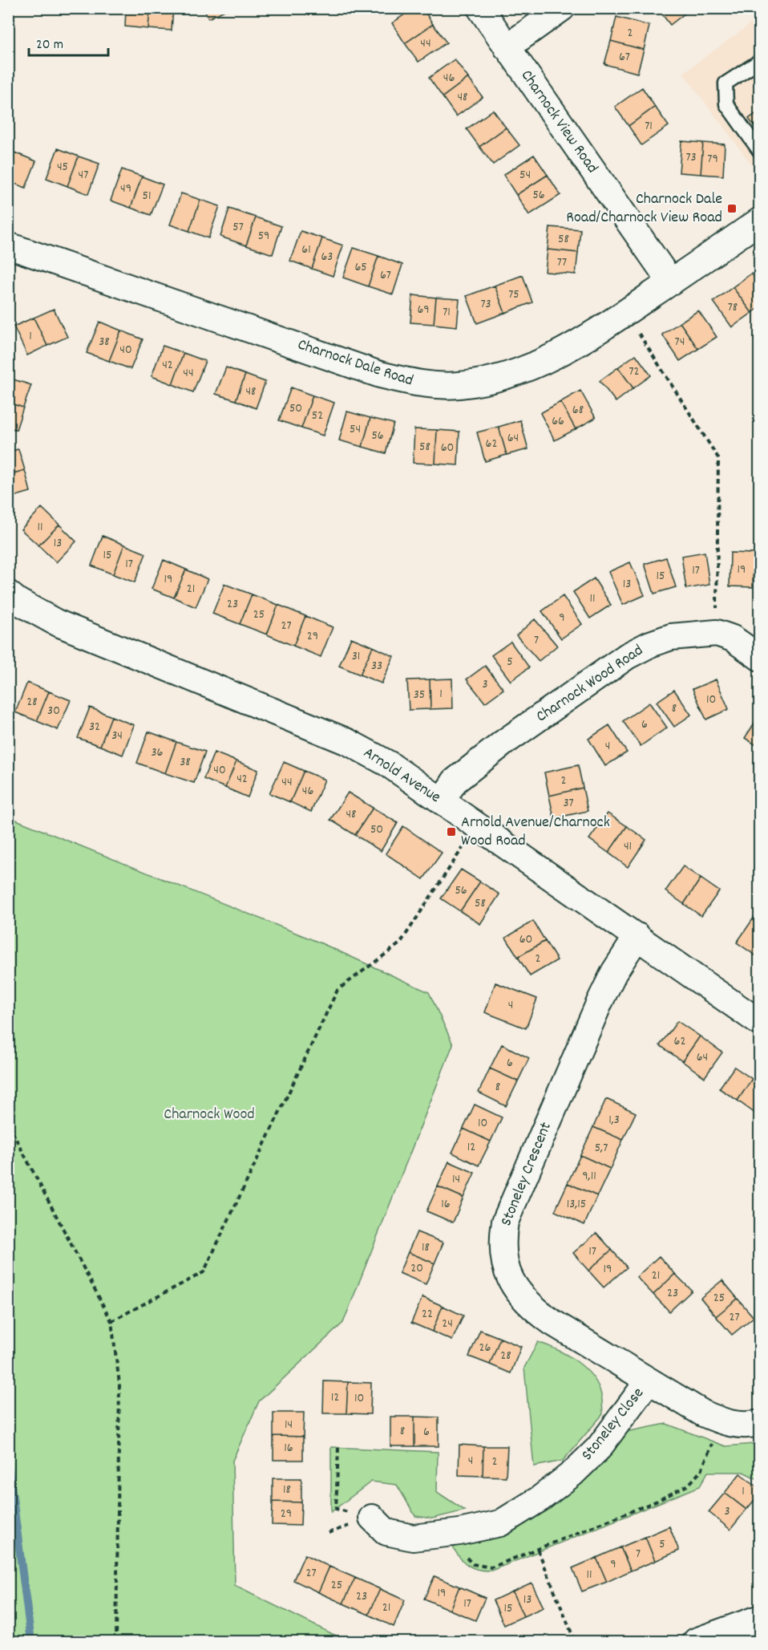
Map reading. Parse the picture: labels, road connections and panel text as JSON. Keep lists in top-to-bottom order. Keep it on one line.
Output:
{"streets":{"street":["Charnock View Road","Charnock Dale Road","Charnock Wood Road","Arnold Avenue","Stoneley Crescent","Stoneley Close"]},"crossings":[["Charnock View Road","Charnock Dale Road"],["Charnock Wood Road","Arnold Avenue"],["Arnold Avenue","Stoneley Crescent"],["Stoneley Crescent","Stoneley Close"]],"parks":["Charnock Wood"],"places":{"transit":["Charnock Dale Road/Charnock View Road","Arnold Avenue/Charnock Wood Road"]},"house_numbers":["2","44","67","46","48","71","73","79","45","47","54","49","56","51","57","59","58","61","63","77","65","67","75","73","78","69","71","1","38","74","40","42","72","44","48","50","68","52","66","54","56","64","62","58","60","11","13","15","17","19","17","15","19","13","21","11","23","25","9","27","29","7","31","5","33","3","1","35","10","28","8","30","6","32","34","4","36","38","40","42","2","44","46","37","48","50","41","56","58","60","2","4","62","64","6","8","1,3","10","12","5,7","9,11","14","16","13,15","18","17","20","19","21","23","25","22","27","24","26","28","12","10","14","8","6","16","4","2","18","1","3","29","5","7","9","27","11","25","19","23","13","17","21","15"],"scale_bar":"20 m"}
